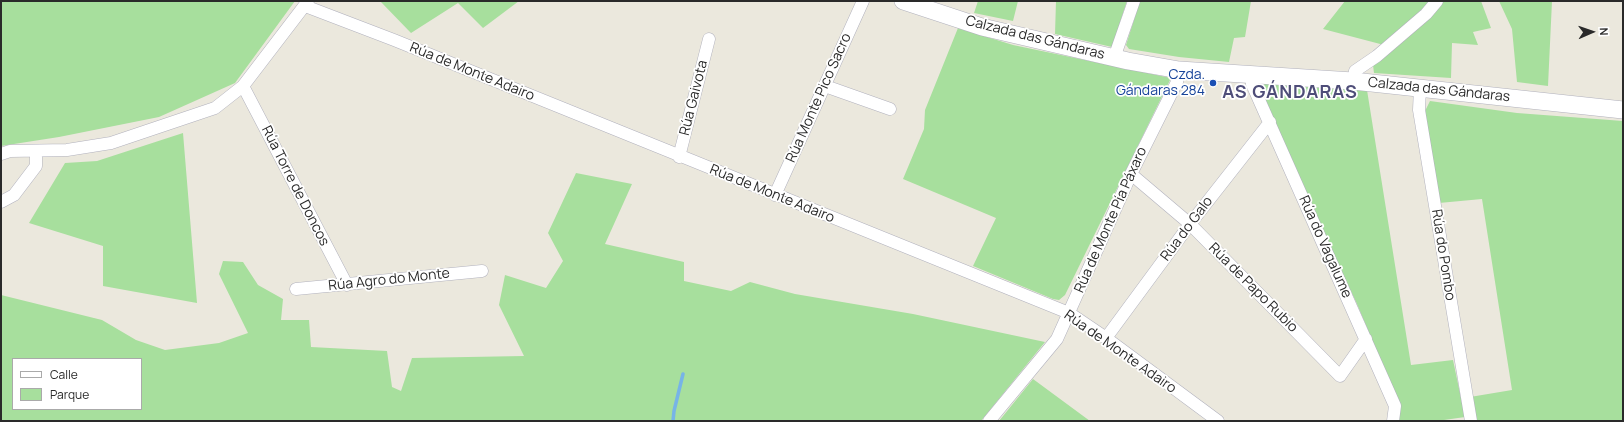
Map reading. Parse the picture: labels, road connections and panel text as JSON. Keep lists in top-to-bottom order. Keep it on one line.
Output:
{"streets":{"main road":["Calzada das Gándaras"],"street":["Rúa de Monte Adairo","Rúa Gaivota","Rúa Monte Pico Sacro","Rúa Torre de Doncos","Rúa de Monte Pía Páxaro","Rúa do Galo","Rúa do Vagalume","Rúa do Pombo","Rúa Agro do Monte","Rúa de Papo Rubio"]},"crossings":[["Calzada das Gándaras","Rúa de Monte Pía Páxaro"],["Calzada das Gándaras","Rúa do Vagalume"],["Calzada das Gándaras","Rúa do Pombo"],["Rúa de Monte Adairo","Rúa Gaivota"],["Rúa de Monte Adairo","Rúa Monte Pico Sacro"],["Rúa de Monte Adairo","Rúa de Monte Pía Páxaro"],["Rúa de Monte Adairo","Rúa do Galo"],["Rúa Torre de Doncos","Rúa Agro do Monte"],["Rúa de Monte Pía Páxaro","Rúa de Papo Rubio"],["Rúa do Galo","Rúa do Vagalume"],["Rúa do Galo","Rúa de Papo Rubio"],["Rúa do Vagalume","Rúa de Papo Rubio"]],"districts":["AS GÁNDARAS"],"places":["Czda. Gándaras 284"],"legend":["Calle","Parque"],"north":"right"}
